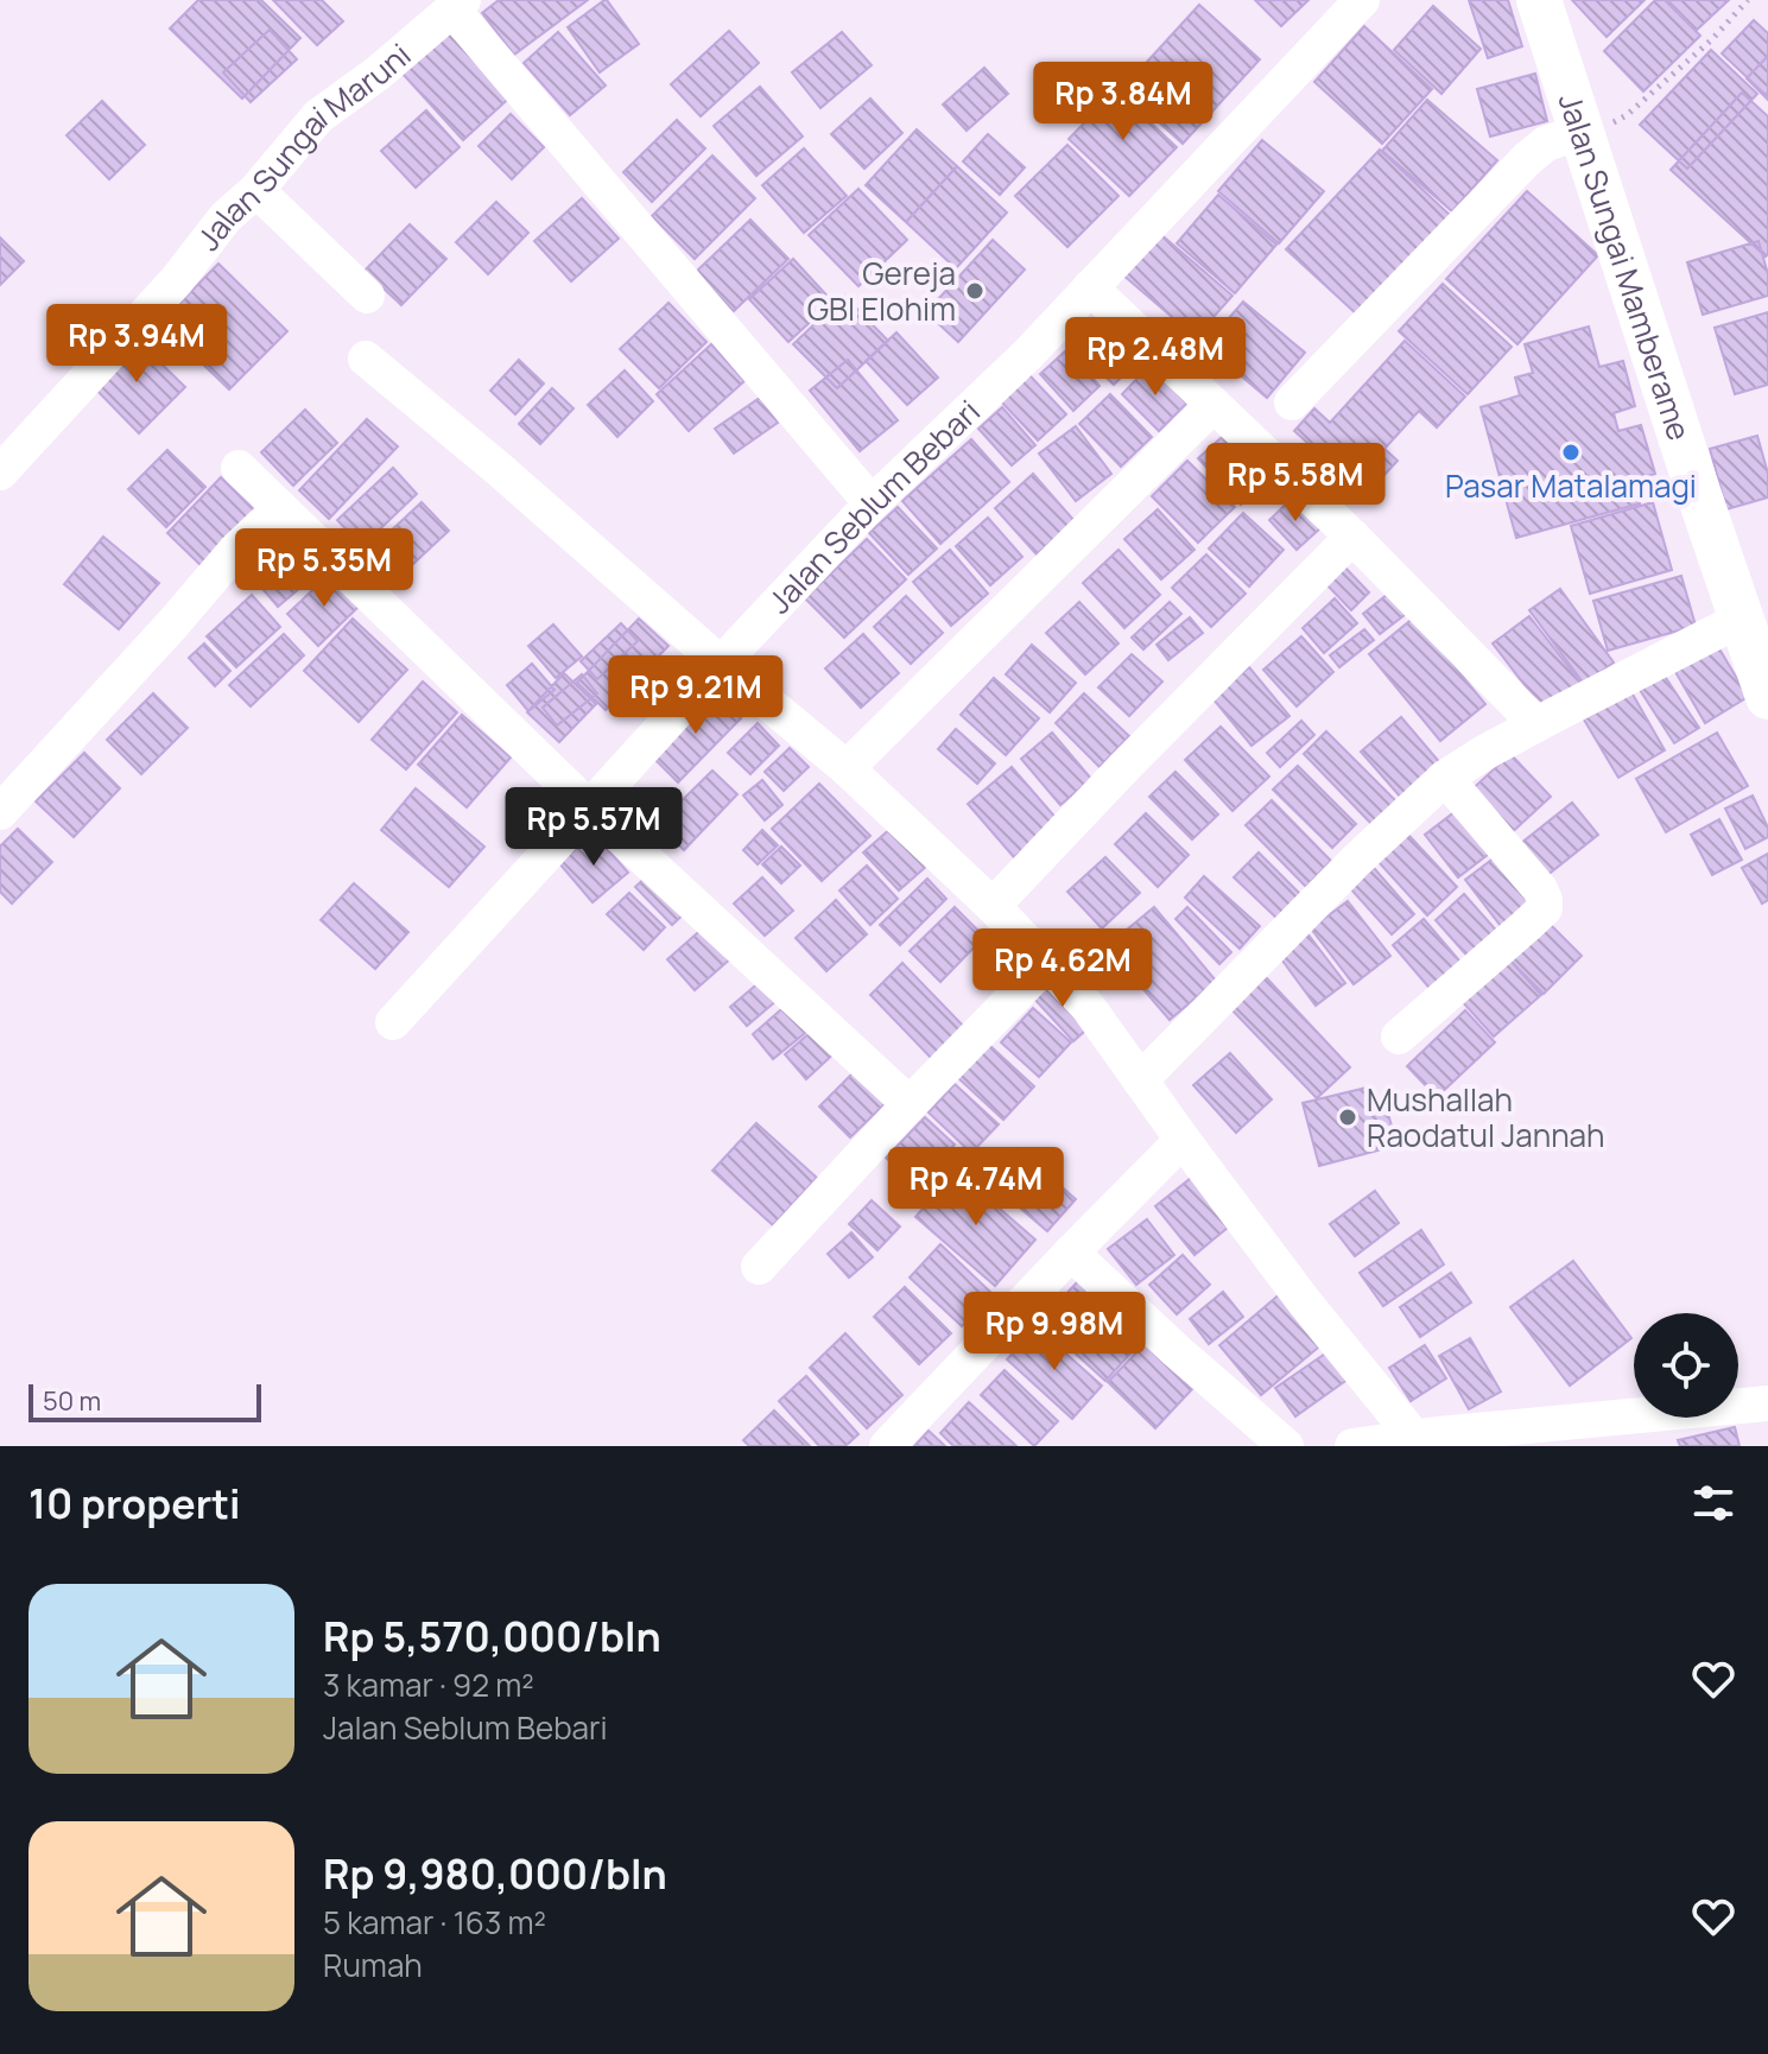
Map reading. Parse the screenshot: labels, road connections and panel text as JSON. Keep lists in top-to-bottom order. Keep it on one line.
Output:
{"streets":{"street":["Jalan Sungai Maruni","Jalan Sungai Mamberame","Jalan Seblum Bebari"]},"places":["Gereja GBI Elohim","Pasar Matalamagi","Mushallah Raodatul Jannah"],"scale_bar":"50 m","page":{"price":["Rp 3.84M","Rp 3.94M","Rp 2.48M","Rp 5.58M","Rp 5.35M","Rp 9.21M","Rp 5.57M","Rp 4.62M","Rp 4.74M","Rp 9.98M"],"scale":"50 m","heading":"10 properti","list":[{"name":"Rp 5,570,000/bln","note":"3 kamar · 92 m² · Jalan Seblum Bebari"},{"name":"Rp 9,980,000/bln","note":"5 kamar · 163 m² · Rumah"}]}}
